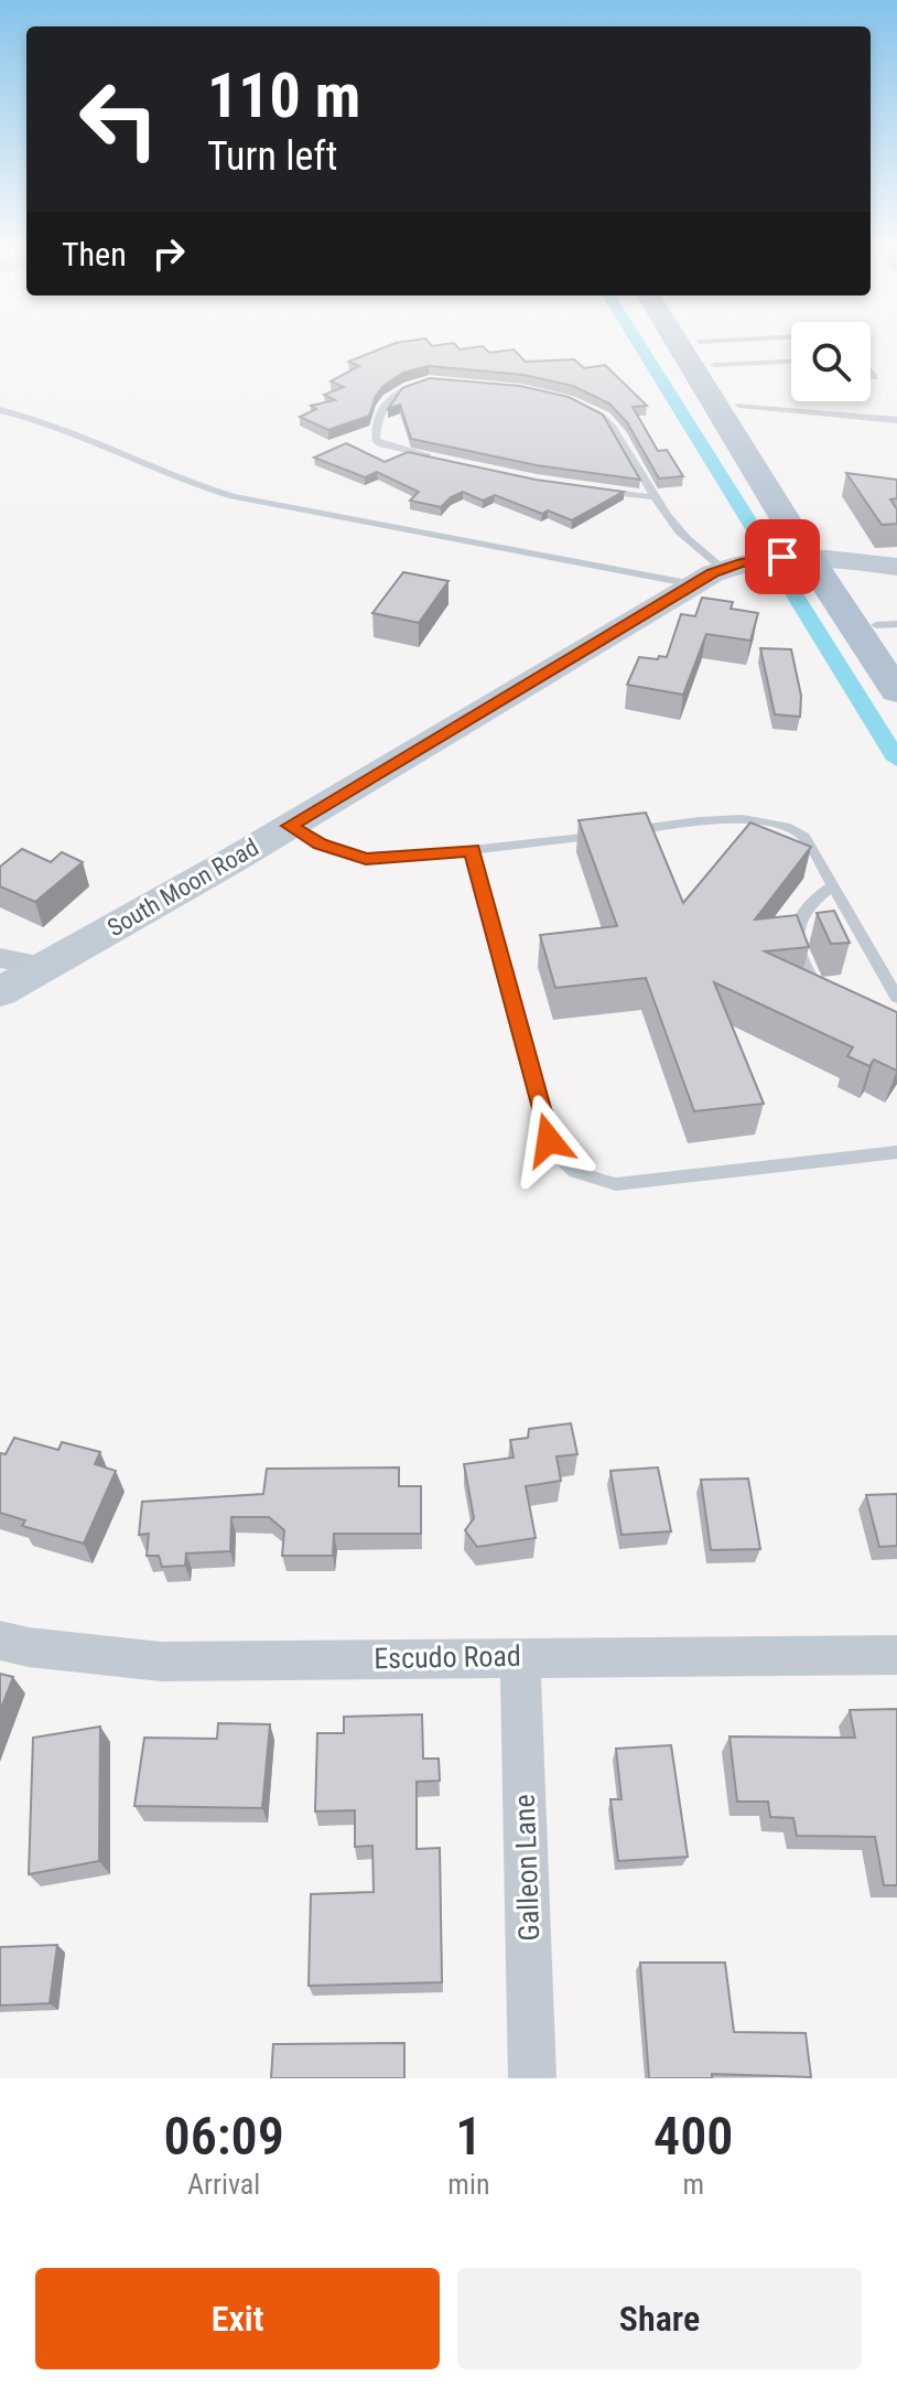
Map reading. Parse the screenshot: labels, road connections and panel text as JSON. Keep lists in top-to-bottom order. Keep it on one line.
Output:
{"streets":{"street":["South Moon Road","Escudo Road","Galleon Lane"]},"crossings":[["Escudo Road","Galleon Lane"]],"page":{"turn":["110 m","Turn left"],"then":"Then","eta":["06:09","Arrival","1","min","400","m"],"buttons":["Exit","Share"]}}
